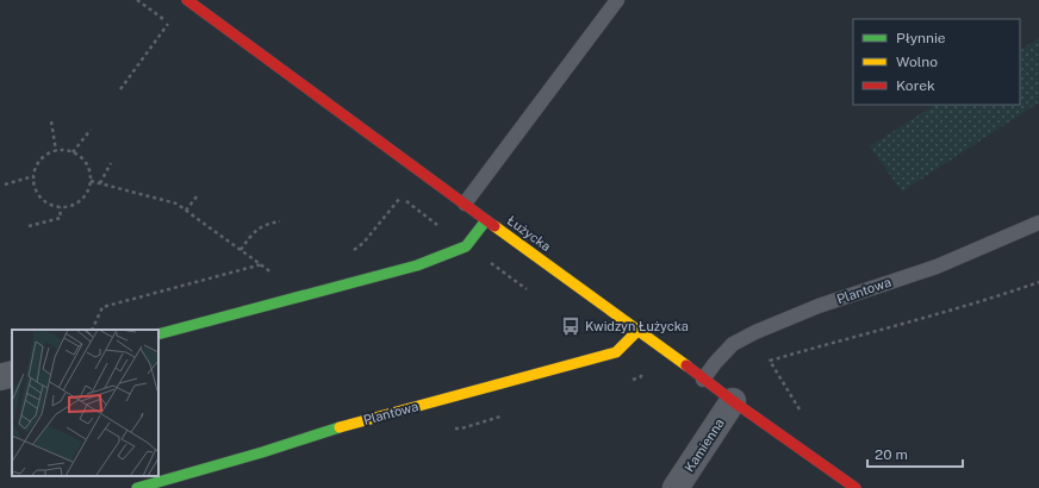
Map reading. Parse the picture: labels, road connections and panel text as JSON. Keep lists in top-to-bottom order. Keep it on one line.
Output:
{"streets":{"street":["Łużycka","Plantowa","Kamienna"]},"crossings":[["Łużycka","Plantowa"],["Łużycka","Kamienna"]],"places":{"bus stop":["Kwidzyn Łużycka"]},"legend":["Płynnie","Wolno","Korek"],"scale_bar":"20 m"}
